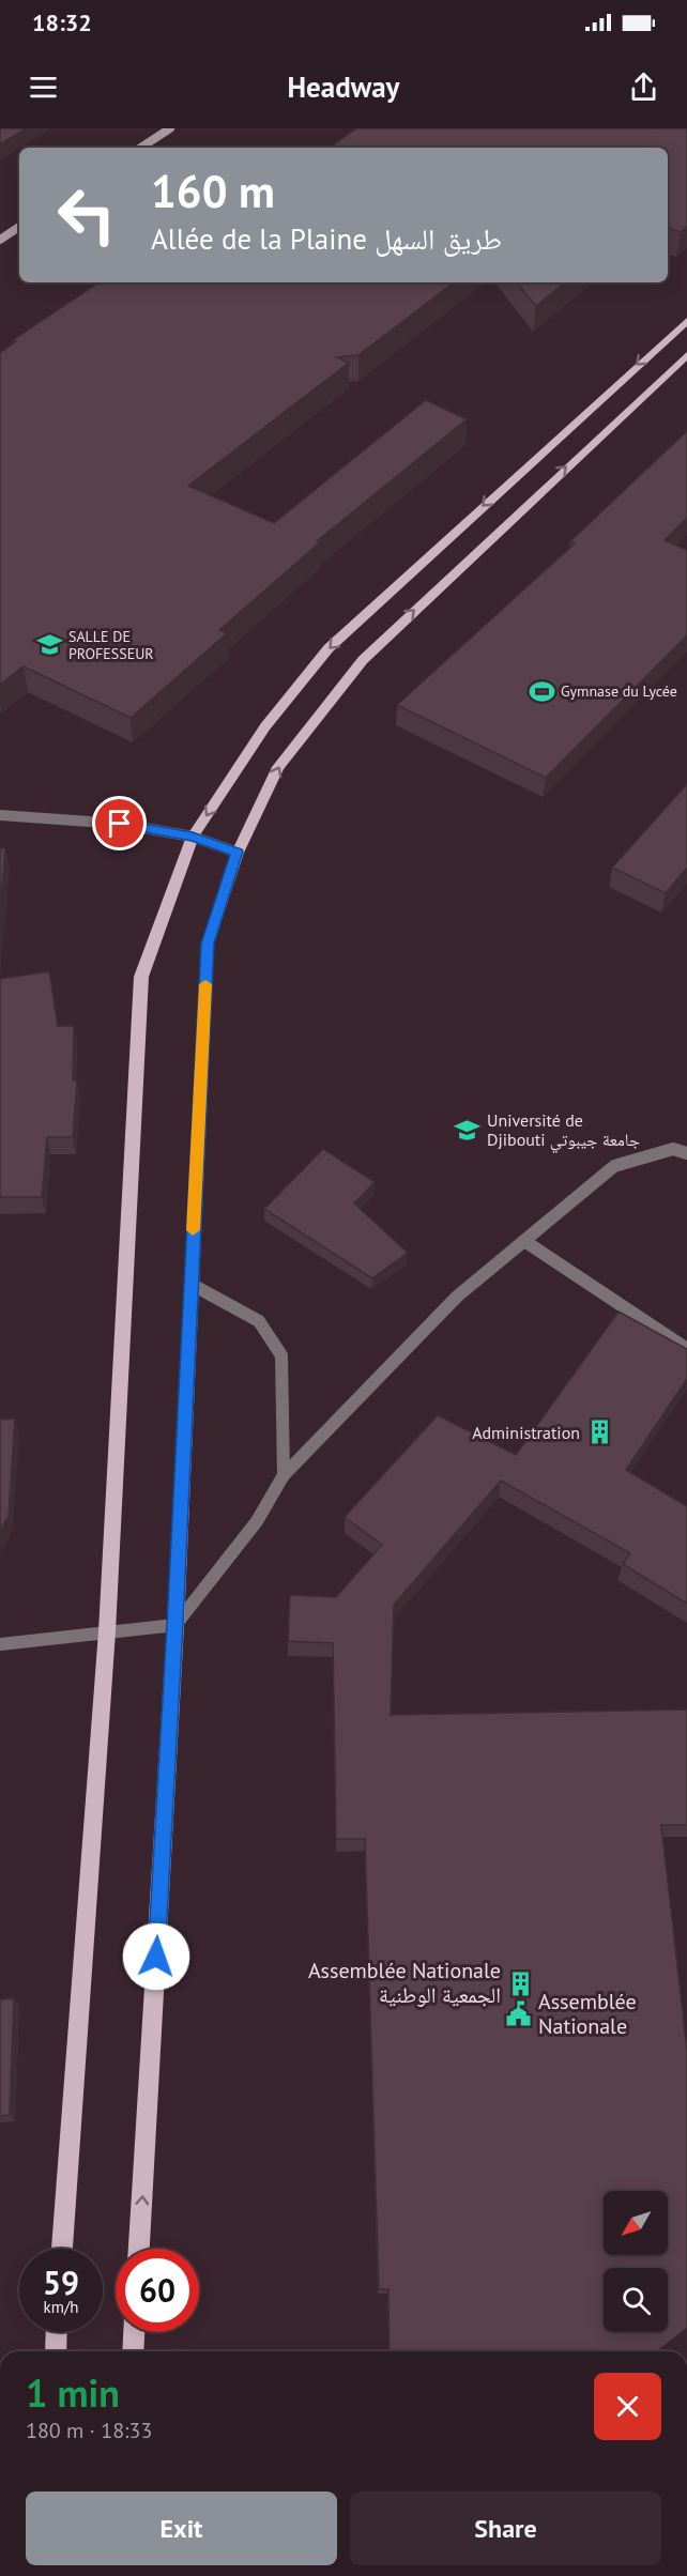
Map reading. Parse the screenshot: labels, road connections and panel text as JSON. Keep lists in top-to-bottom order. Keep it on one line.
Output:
{"places":{"school or university":["SALLE DE PROFESSEUR","Université de Djibouti جامعة جيبوتي"],"sports":["Gymnase du Lycée"],"building":["Administration","Assemblée Nationale الجمعية الوطنية"],"public building":["Assemblée Nationale"]},"north":"bottom left","page":{"status":"18:32","header":"Headway","turn":["160 m","Allée de la Plaine طريق السهل"],"speed":"59 km/h","limit":"60","heading":["1 min","180 m · 18:33"],"buttons":["Exit","Share"]}}
